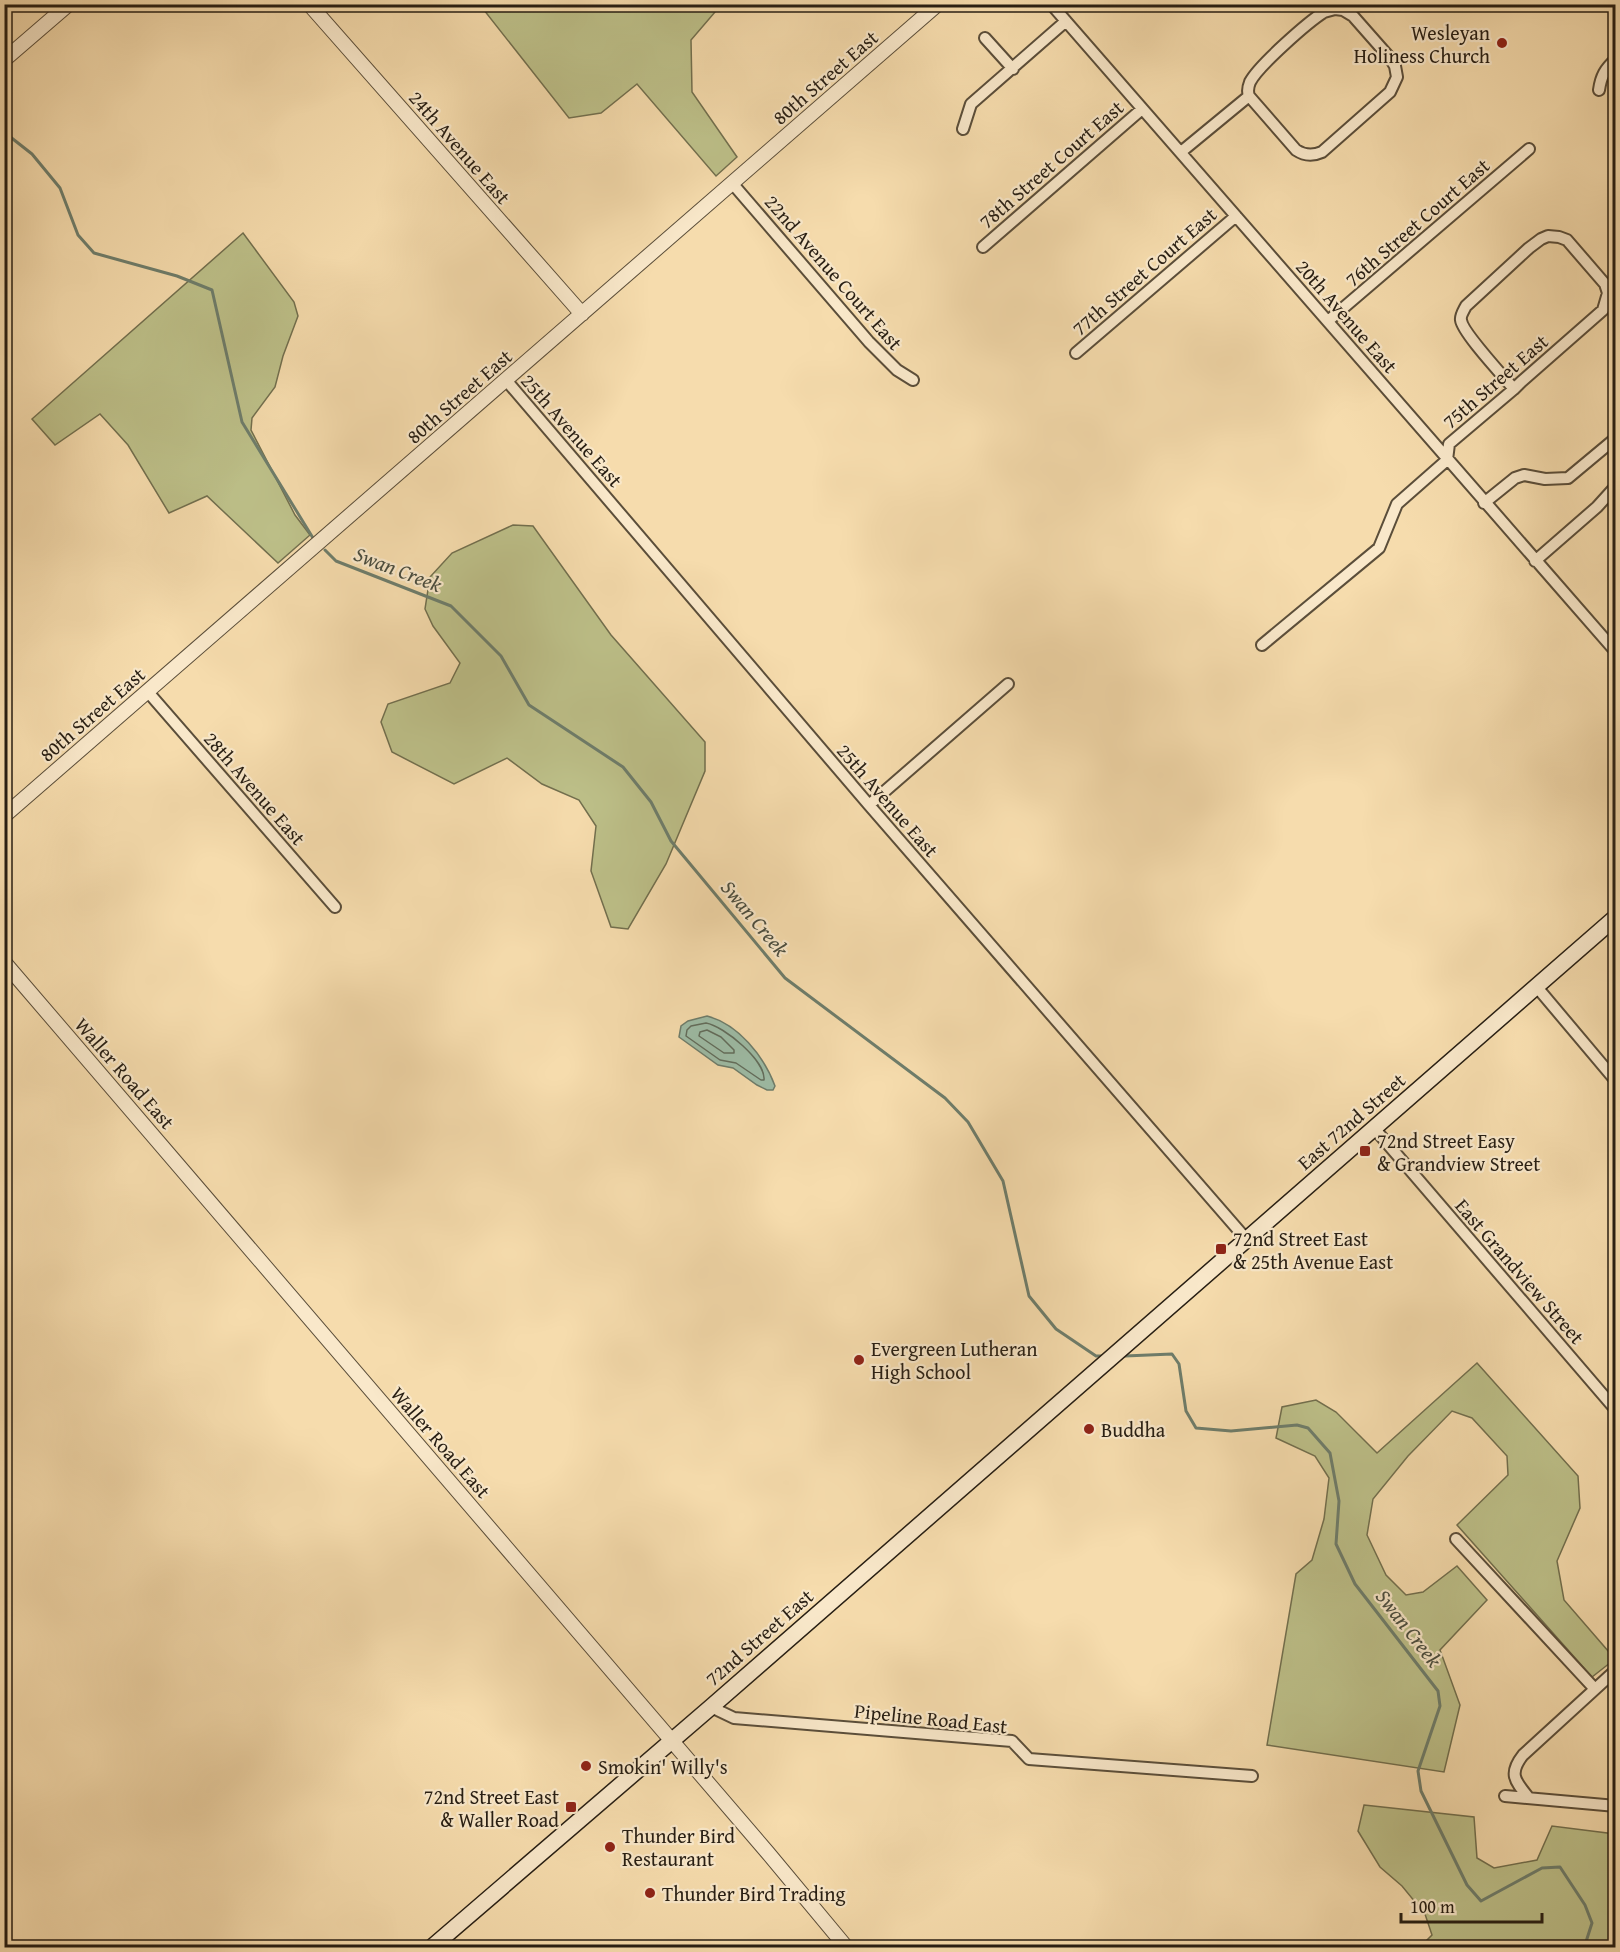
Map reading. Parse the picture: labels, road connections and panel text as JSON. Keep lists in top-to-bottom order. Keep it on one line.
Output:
{"streets":{"main road":["East 72nd Street","72nd Street East"],"street":["80th Street East","24th Avenue East","78th Street Court East","76th Street Court East","77th Street Court East","22nd Avenue Court East","20th Avenue East","75th Street East","25th Avenue East","28th Avenue East","Waller Road East","East Grandview Street","Pipeline Road East"]},"crossings":[["80th Street East","24th Avenue East"],["80th Street East","22nd Avenue Court East"],["80th Street East","25th Avenue East"],["80th Street East","28th Avenue East"],["78th Street Court East","20th Avenue East"],["76th Street Court East","20th Avenue East"],["77th Street Court East","20th Avenue East"],["20th Avenue East","75th Street East"],["25th Avenue East","East 72nd Street"],["Waller Road East","72nd Street East"],["East 72nd Street","East Grandview Street"],["East 72nd Street","72nd Street East"],["72nd Street East","Pipeline Road East"]],"water":["Swan Creek"],"places":{"other":["Wesleyan Holiness Church","Evergreen Lutheran High School","Buddha","Smokin' Willy's","Thunder Bird Restaurant","Thunder Bird Trading"],"transit":["72nd Street Easy & Grandview Street","72nd Street East & 25th Avenue East","72nd Street East & Waller Road"]},"scale_bar":"100 m"}
